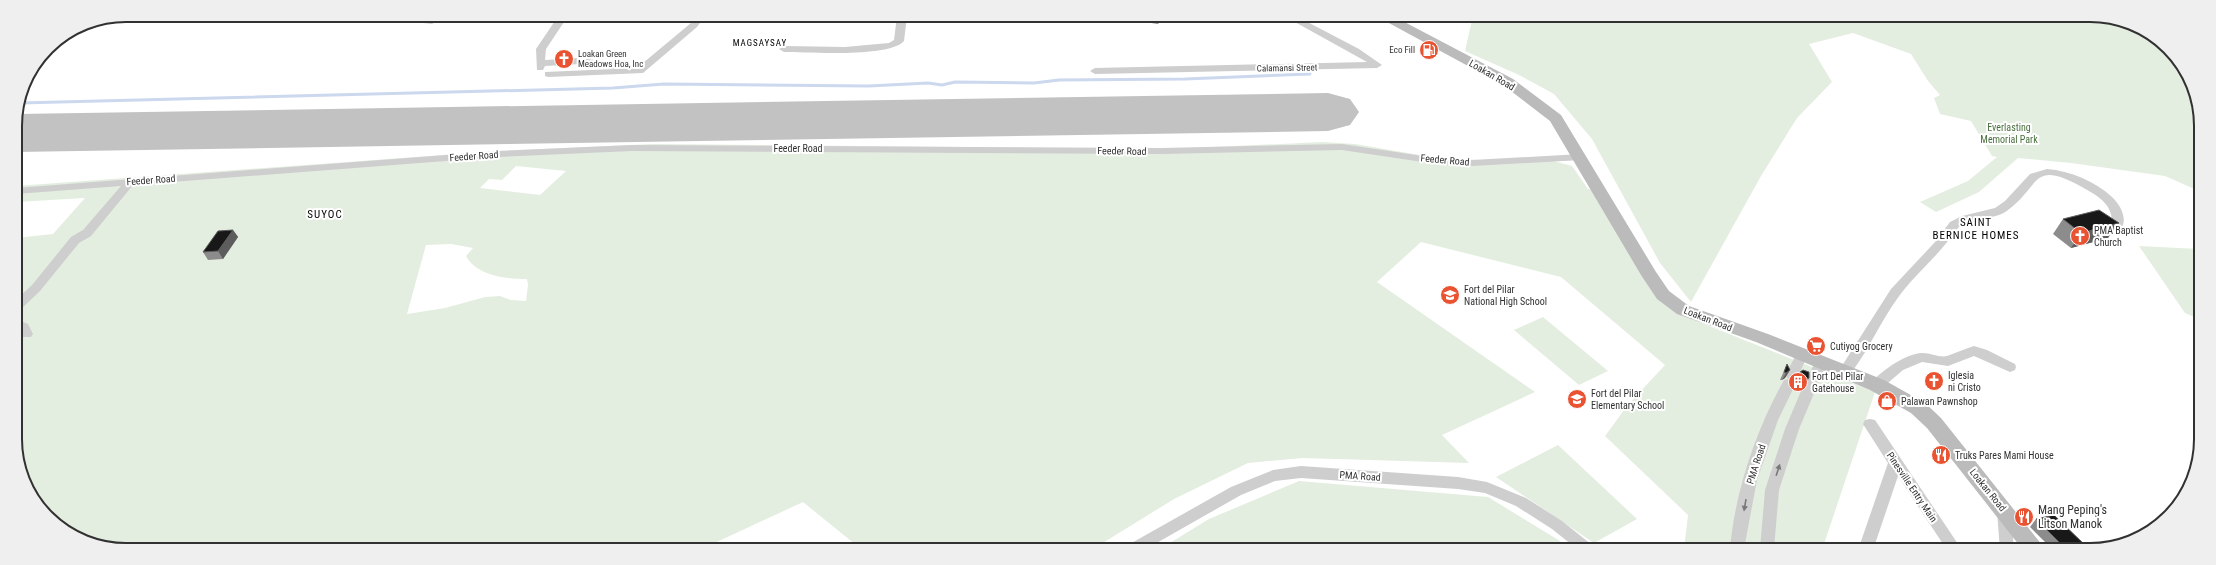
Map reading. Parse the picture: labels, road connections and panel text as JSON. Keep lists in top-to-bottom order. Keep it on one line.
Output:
{"streets":{"main road":["Loakan Road"],"street":["Calamansi Street","Feeder Road","PMA Road","Pinesville Entry Main"]},"crossings":[["Loakan Road","Feeder Road"],["Loakan Road","PMA Road"]],"districts":["MAGSAYSAY","SUYOC","SAINT BERNICE HOMES"],"parks":["Everlasting Memorial Park"],"places":{"fuel station":["Eco Fill"],"church":["Loakan Green Meadows Hoa, Inc","PMA Baptist Church","Iglesia ni Cristo"],"school or university":["Fort del Pilar National High School","Fort del Pilar Elementary School"],"supermarket":["Cutiyog Grocery"],"building":["Fort Del Pilar Gatehouse"],"shop":["Palawan Pawnshop"],"restaurant":["Truks Pares Mami House","Mang Peping's Litson Manok"]}}
